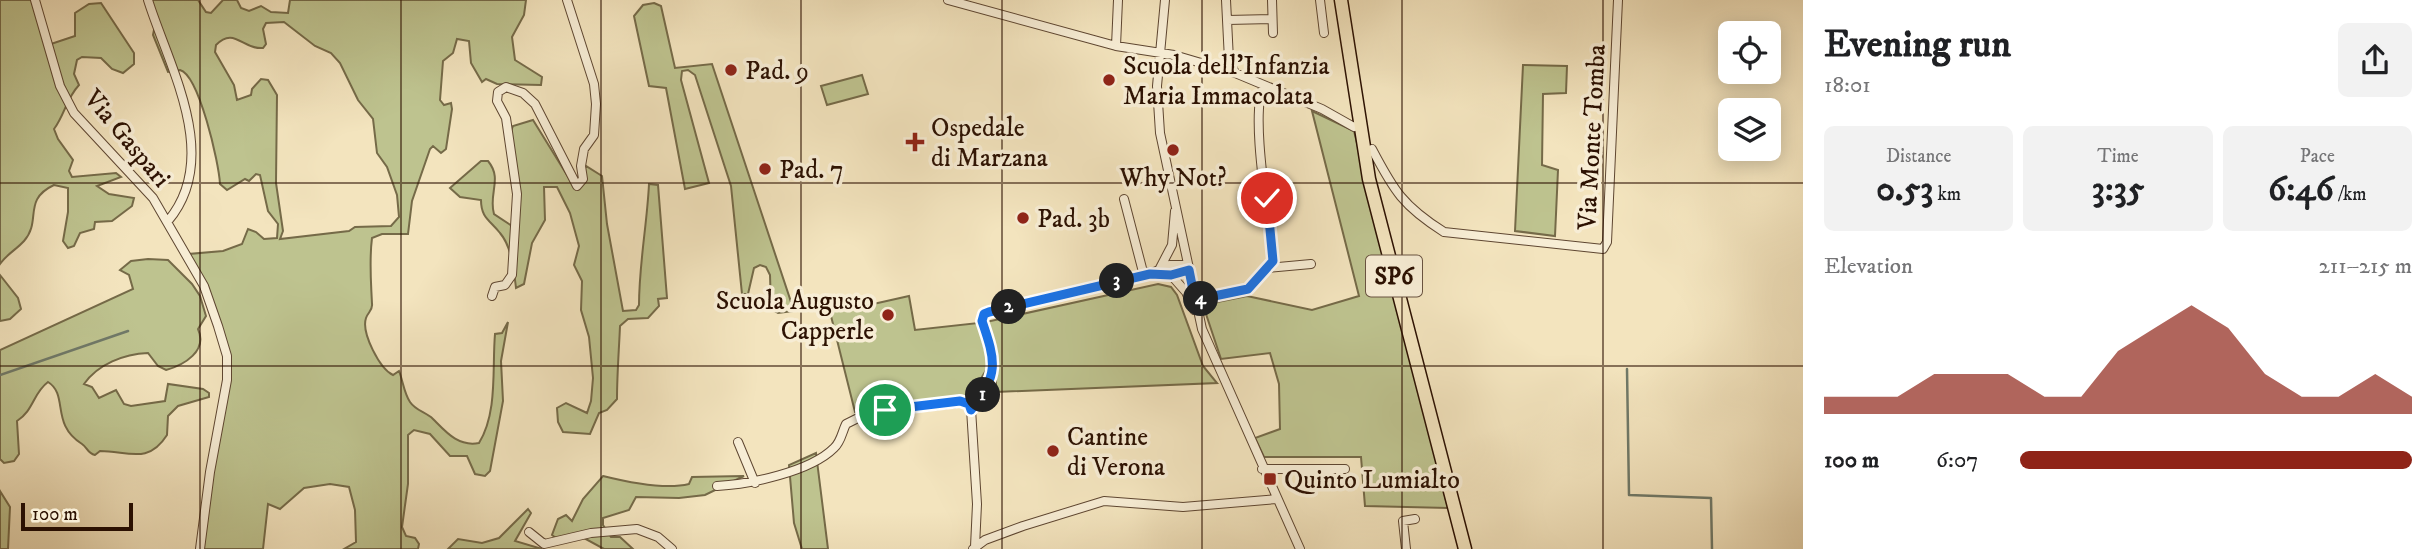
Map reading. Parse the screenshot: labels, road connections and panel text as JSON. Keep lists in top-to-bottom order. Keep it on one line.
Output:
{"streets":{"highway":["SP6"],"street":["Via Monte Tomba","Via Gaspari"]},"places":{"other":["Pad. 9","Scuola dell'Infanzia Maria Immacolata","Why Not?","Pad. 7","Pad. 3b","Scuola Augusto Capperle","Cantine di Verona"],"health":["Ospedale di Marzana"],"transit":["Quinto Lumialto"]},"scale_bar":"100 m","page":{"heading":["Evening run","18:01"],"stats":[["Distance","0.53 km"],["Time","3:35"],["Pace","6:46 /km"]],"chart":["Elevation","211–215 m"],"pins":["3","4","2","1"],"list":[{"name":"100 m","note":"6:07"}],"scale":"100 m"}}
